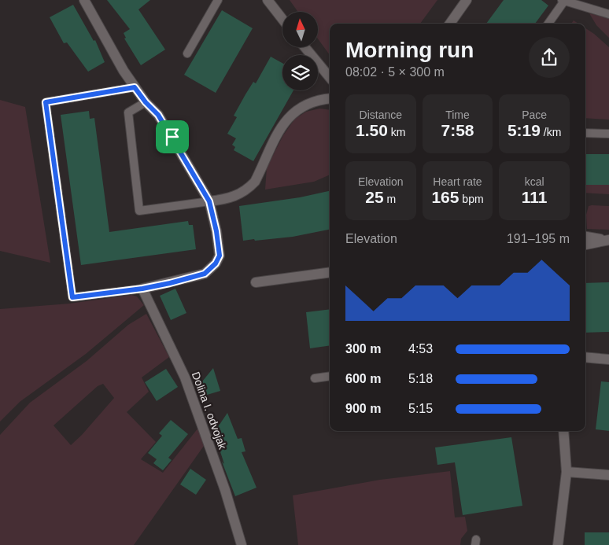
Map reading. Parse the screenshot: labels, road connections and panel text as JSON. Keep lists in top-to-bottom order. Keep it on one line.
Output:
{"streets":{"street":["Dolina I. odvojak"]},"north":"top","page":{"heading":["Morning run","08:02 · 5 × 300 m"],"stats":[["Distance","1.50 km"],["Time","7:58"],["Pace","5:19 /km"],["Elevation","25 m"],["Heart rate","165 bpm"],["kcal","111"]],"chart":["Elevation","191–195 m"],"list":[{"name":"300 m","note":"4:53"},{"name":"600 m","note":"5:18"},{"name":"900 m","note":"5:15"}]}}
